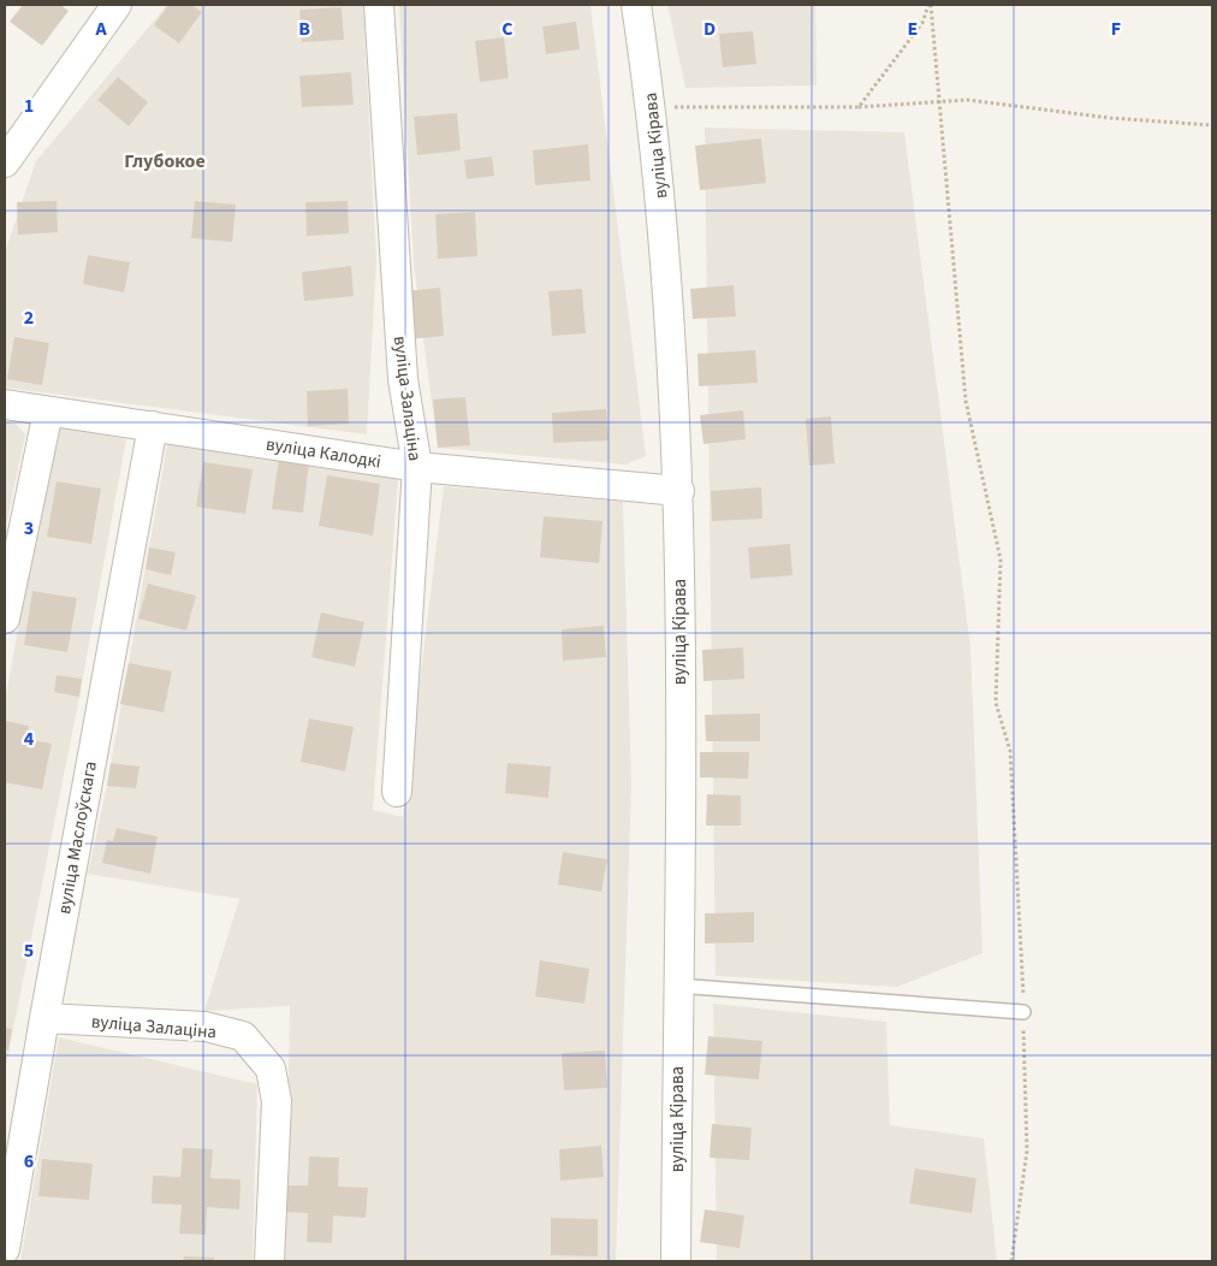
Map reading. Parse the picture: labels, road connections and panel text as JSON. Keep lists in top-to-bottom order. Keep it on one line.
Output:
{"streets":{"street":["вуліца Кірава","вуліца Залаціна","вуліца Калодкі","вуліца Маслоўскага"]},"crossings":[["вуліца Кірава","вуліца Калодкі"],["вуліца Залаціна","вуліца Калодкі"],["вуліца Залаціна","вуліца Маслоўскага"],["вуліца Калодкі","вуліца Маслоўскага"]],"districts":["Глубокое"],"grid":{"columns":["A","B","C","D","E","F"],"rows":["1","2","3","4","5","6"]}}
